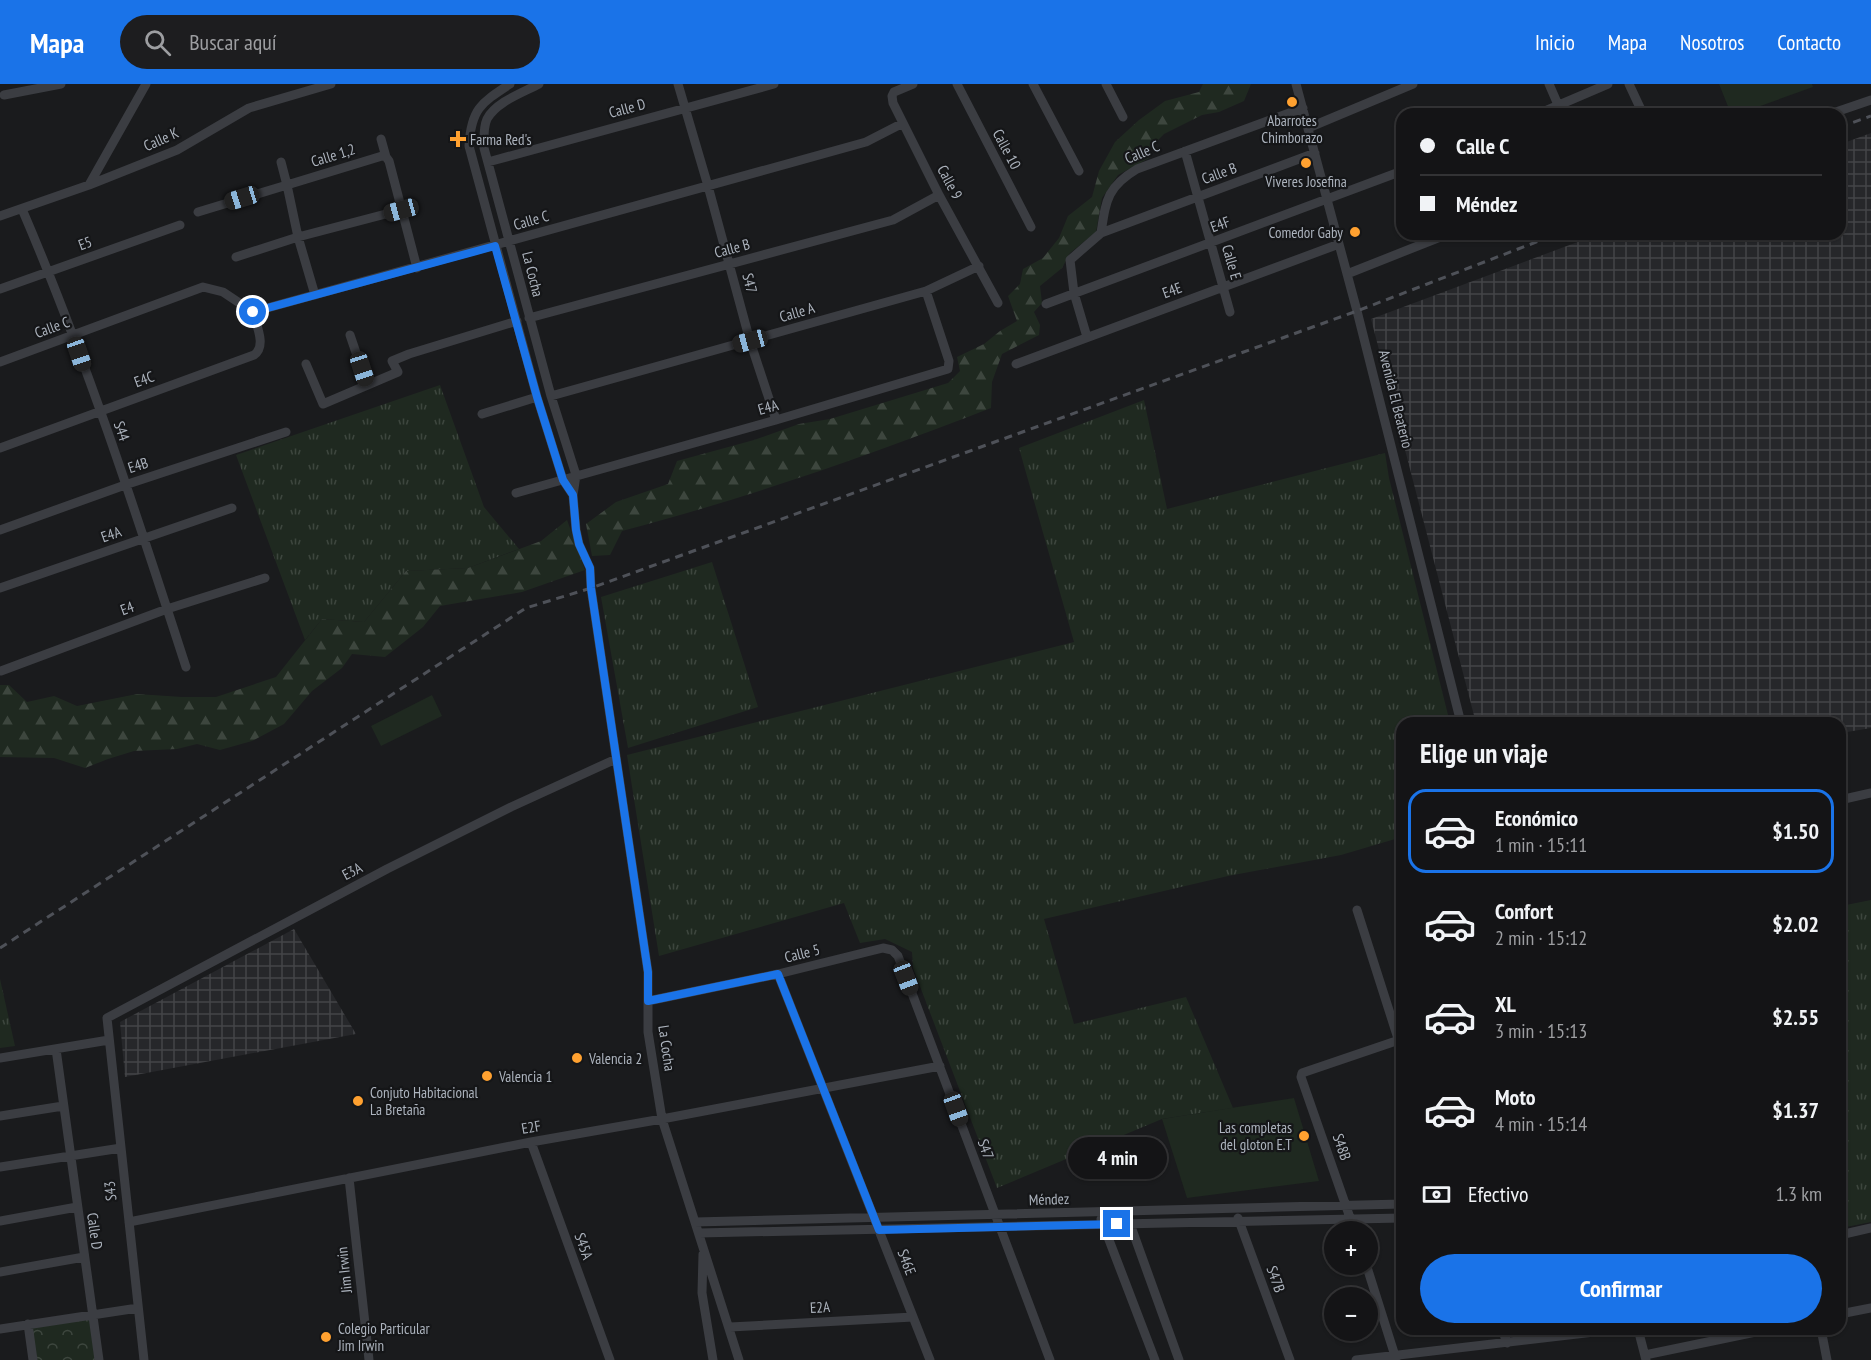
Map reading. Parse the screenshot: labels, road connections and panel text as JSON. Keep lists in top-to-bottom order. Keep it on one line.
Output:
{"streets":{"street":["Calle D","Calle K","Calle 10","Calle C","Calle 1,2","Calle B","Calle 9","E4F","E5","Calle E","La Cocha","S47","E4E","Calle A","E4C","Avenida El Beaterio","E4A","S44","E4B","E4","E3A","Calle 5","E2F","S48B","S43","Méndez","S45A","S46E","Jim Irwin","S47B","E2A"]},"crossings":[["Calle D","La Cocha"],["Calle D","S47"],["Calle K","S44"],["Calle C","Calle B"],["Calle C","Calle 9"],["Calle C","Calle E"],["Calle C","La Cocha"],["Calle C","S47"],["Calle C","E4C"],["Calle C","Avenida El Beaterio"],["Calle C","S44"],["Calle B","Calle 9"],["Calle B","Calle E"],["Calle B","La Cocha"],["Calle B","S47"],["Calle B","Avenida El Beaterio"],["Calle 9","Calle A"],["E4F","Calle E"],["E4F","Avenida El Beaterio"],["E5","S44"],["Calle E","E4E"],["La Cocha","Calle A"],["La Cocha","E4A"],["La Cocha","E3A"],["La Cocha","Calle 5"],["La Cocha","E2F"],["La Cocha","Méndez"],["La Cocha","E2A"],["S47","Calle A"],["S47","E4A"],["S47","Calle 5"],["S47","E2F"],["S47","Méndez"],["E4E","Avenida El Beaterio"],["Calle A","E4A"],["E4C","S44"],["E4A","S44"],["S44","E4B"],["S44","E4"],["E3A","S43"],["Calle 5","S46E"],["E2F","S43"],["E2F","S45A"],["E2F","S46E"],["E2F","Jim Irwin"],["S48B","Méndez"],["Méndez","S46E"],["Méndez","S47B"],["S46E","E2A"]],"places":{"other":["Abarrotes Chimborazo","Viveres Josefina","Comedor Gaby","Valencia 2","Valencia 1","Conjuto Habitacional La Bretaña","Las completas del gloton E.T","Colegio Particular Jim Irwin"],"health":["Farma Red's"]},"page":{"header":"Mapa","search":"Buscar aquí","nav":["Inicio","Mapa","Nosotros","Contacto"],"banner":["Calle C","Méndez"],"heading":"Elige un viaje","list":[{"name":"Económico","note":"1 min · 15:11","value":"$1.50"},{"name":"Confort","note":"2 min · 15:12","value":"$2.02"},{"name":"XL","note":"3 min · 15:13","value":"$2.55"},{"name":"Moto","note":"4 min · 15:14","value":"$1.37"}],"bubble":"4 min","pay":["Efectivo","1.3 km"],"map_buttons":["+","−"],"buttons":"Confirmar"}}
